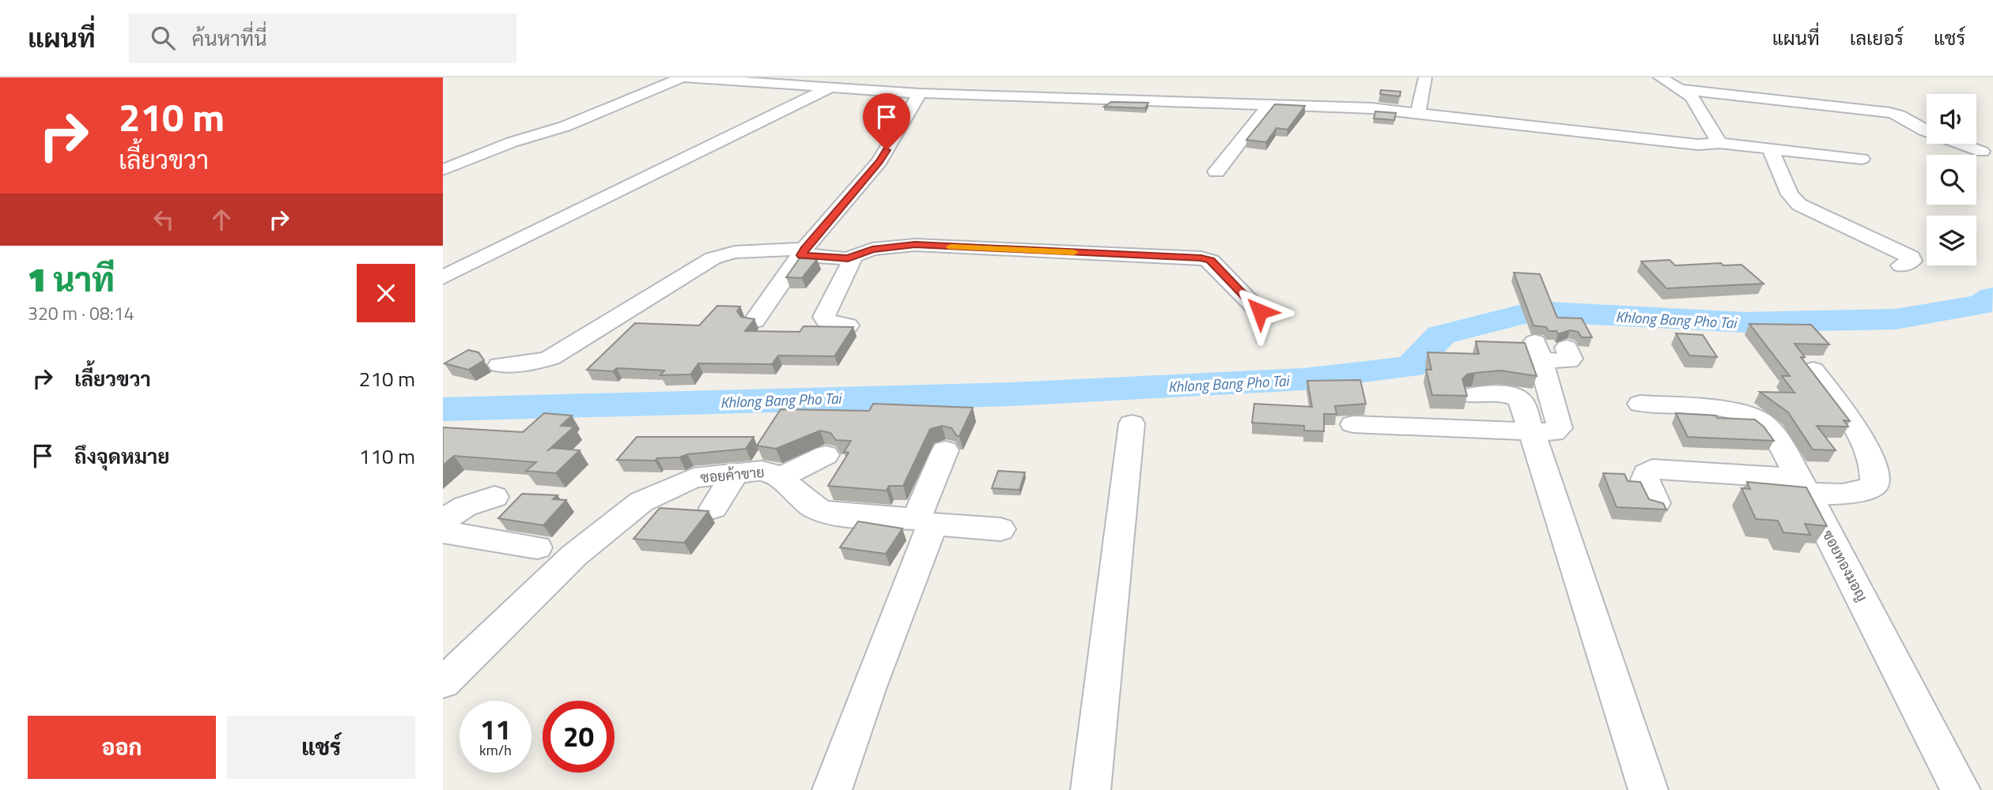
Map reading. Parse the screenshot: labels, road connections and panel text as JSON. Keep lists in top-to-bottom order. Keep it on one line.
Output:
{"streets":{"street":["ซอยค้าขาย","ซอยทองมอญ"]},"water":["Khlong Bang Pho Tai"],"page":{"header":"แผนที่","search":"ค้นหาที่นี่","nav":["แผนที่","เลเยอร์","แชร์"],"turn":["210 m","เลี้ยวขวา"],"heading":["1 นาที","320 m · 08:14"],"list":[{"name":"เลี้ยวขวา","value":"210 m"},{"name":"ถึงจุดหมาย","value":"110 m"}],"speed":"11 km/h","limit":"20","buttons":["ออก","แชร์"]}}
